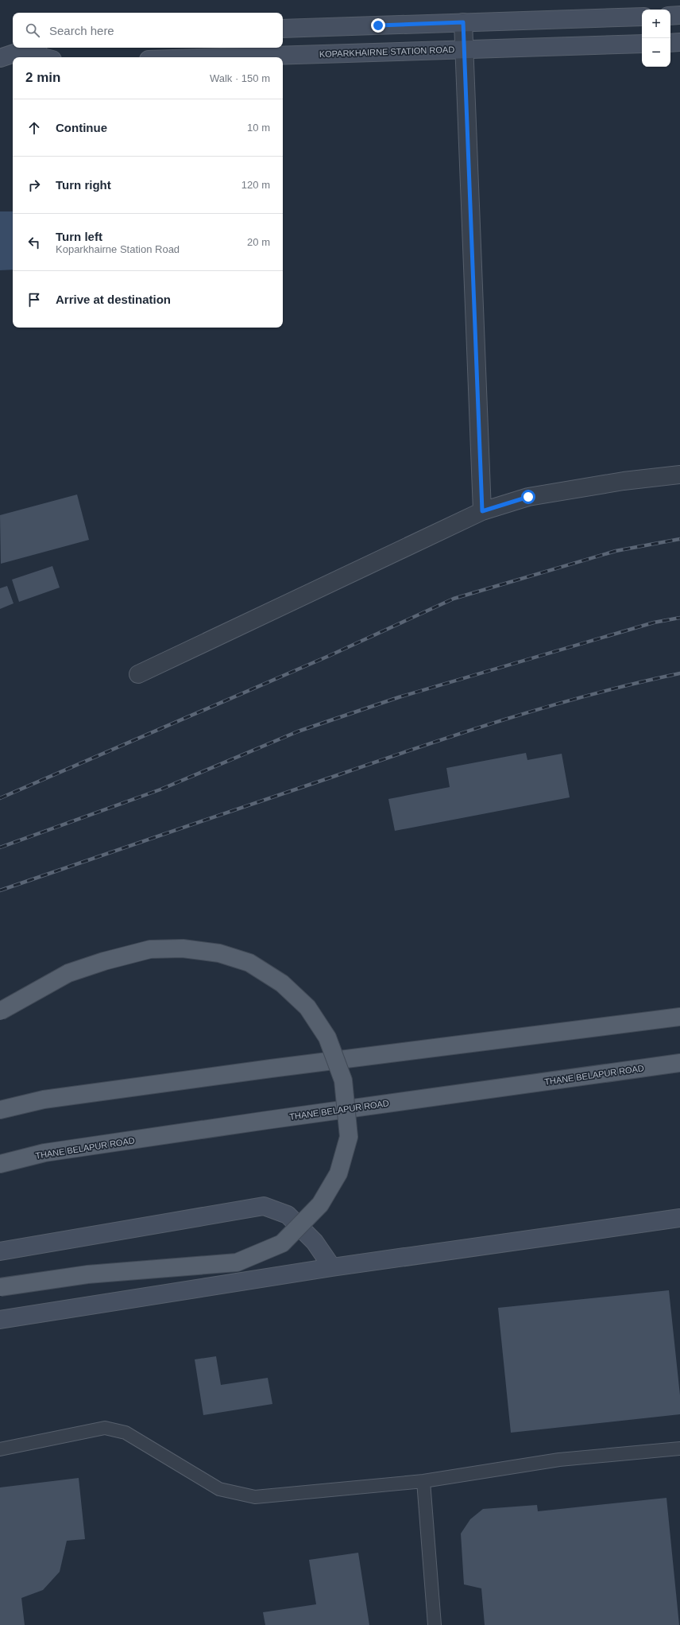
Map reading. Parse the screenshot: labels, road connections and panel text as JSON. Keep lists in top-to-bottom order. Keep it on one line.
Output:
{"streets":{"main road":["THANE BELAPUR ROAD"],"street":["KOPARKHAIRNE STATION ROAD"]},"page":{"map_buttons":["+","−"],"search":"Search here","heading":["2 min","Walk · 150 m"],"list":[["Continue","10 m"],["Turn right","120 m"],["Turn left","Koparkhairne Station Road","20 m"],"Arrive at destination"]}}
